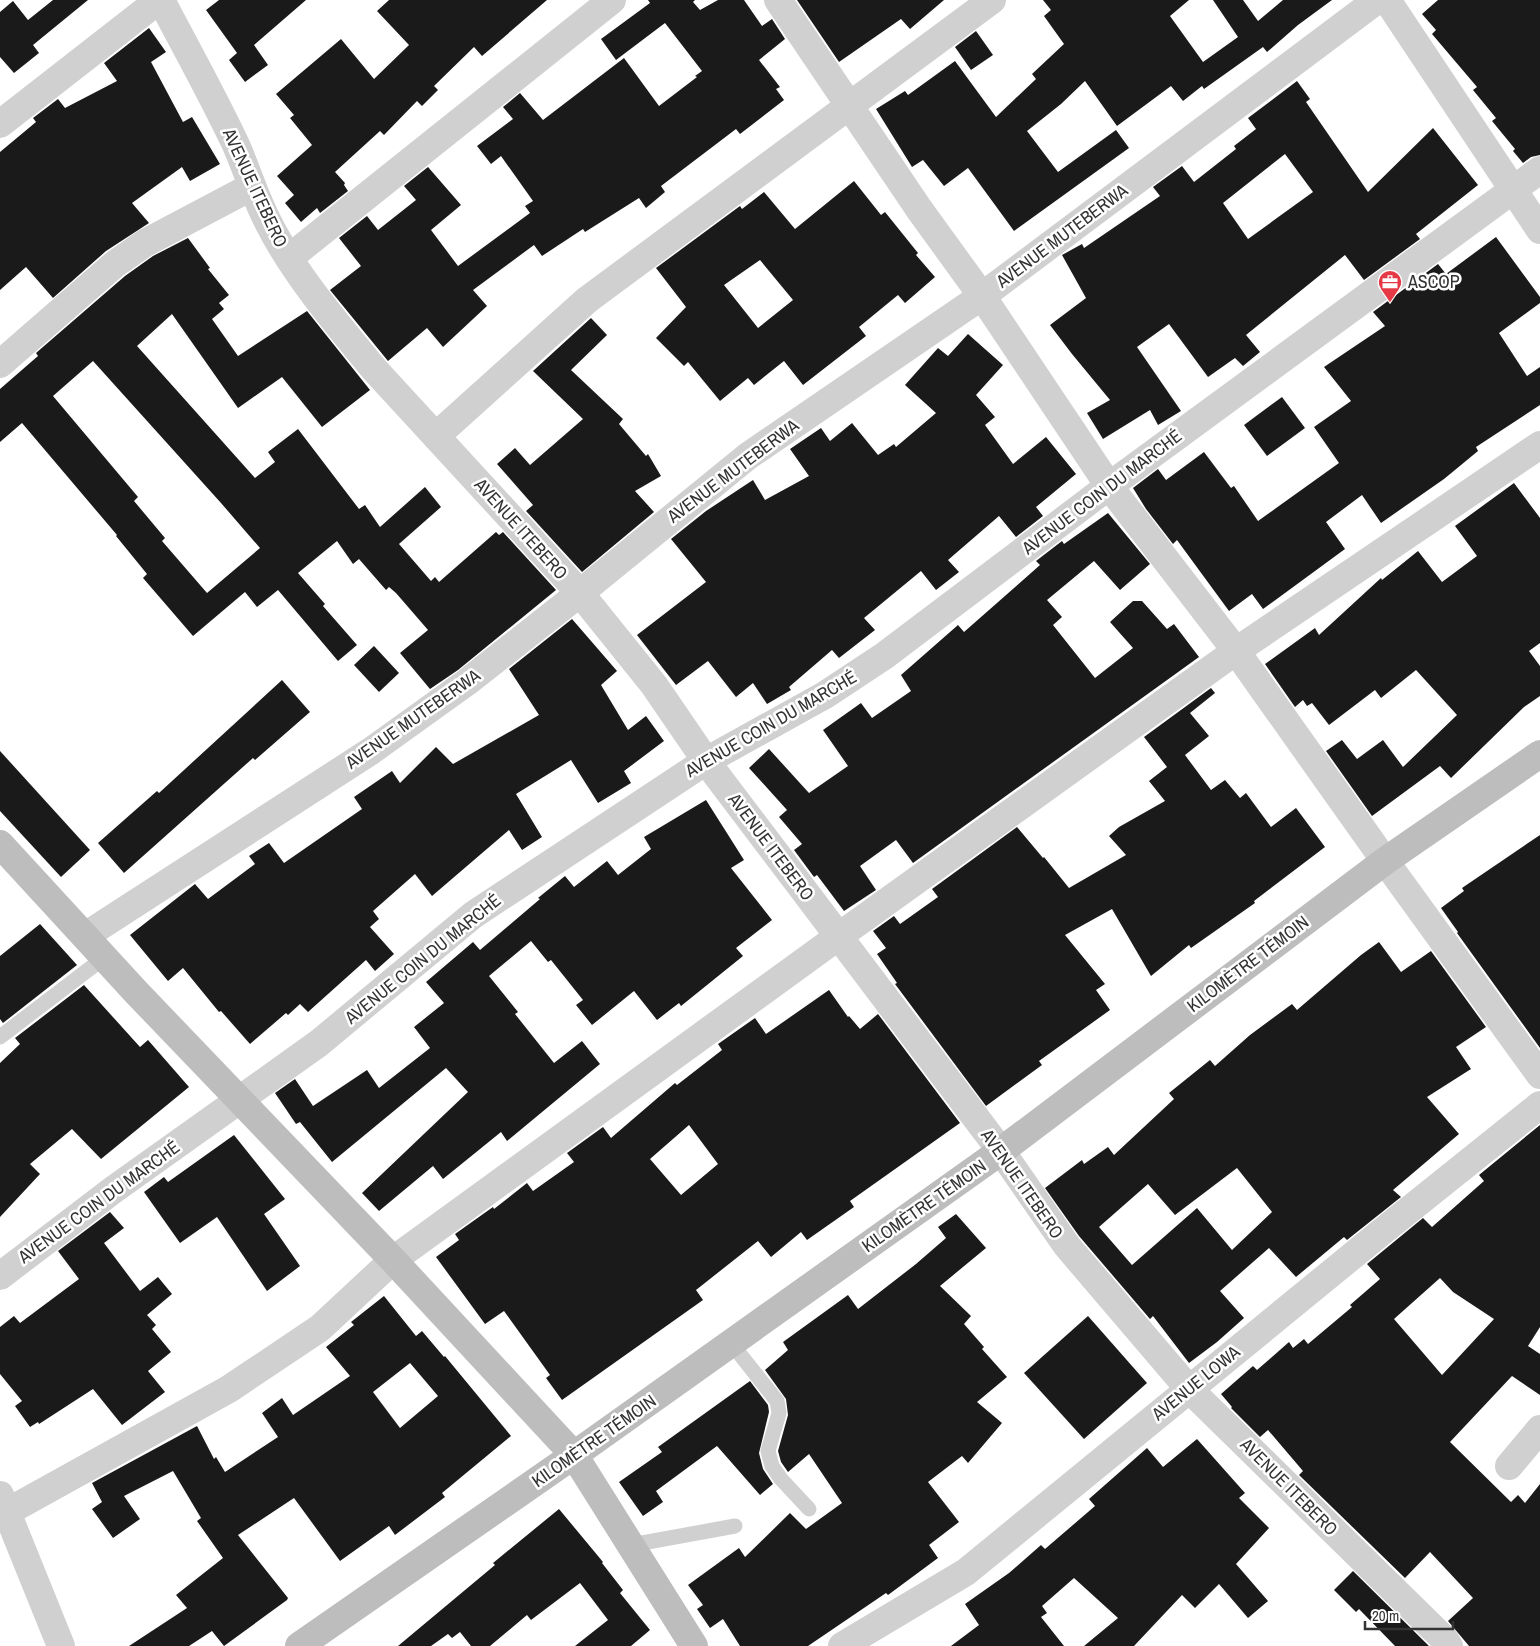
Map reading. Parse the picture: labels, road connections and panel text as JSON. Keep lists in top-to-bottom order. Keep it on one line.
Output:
{"streets":{"main road":["KILOMÈTRE TÉMOIN"],"street":["AVENUE ITEBERO","AVENUE MUTEBERWA","AVENUE COIN DU MARCHÉ","AVENUE LOWA"]},"crossings":[["AVENUE ITEBERO","AVENUE MUTEBERWA"],["AVENUE ITEBERO","AVENUE COIN DU MARCHÉ"],["AVENUE ITEBERO","KILOMÈTRE TÉMOIN"],["AVENUE ITEBERO","AVENUE LOWA"]],"places":{"office":["ASCOP"]},"scale_bar":"20 m"}
